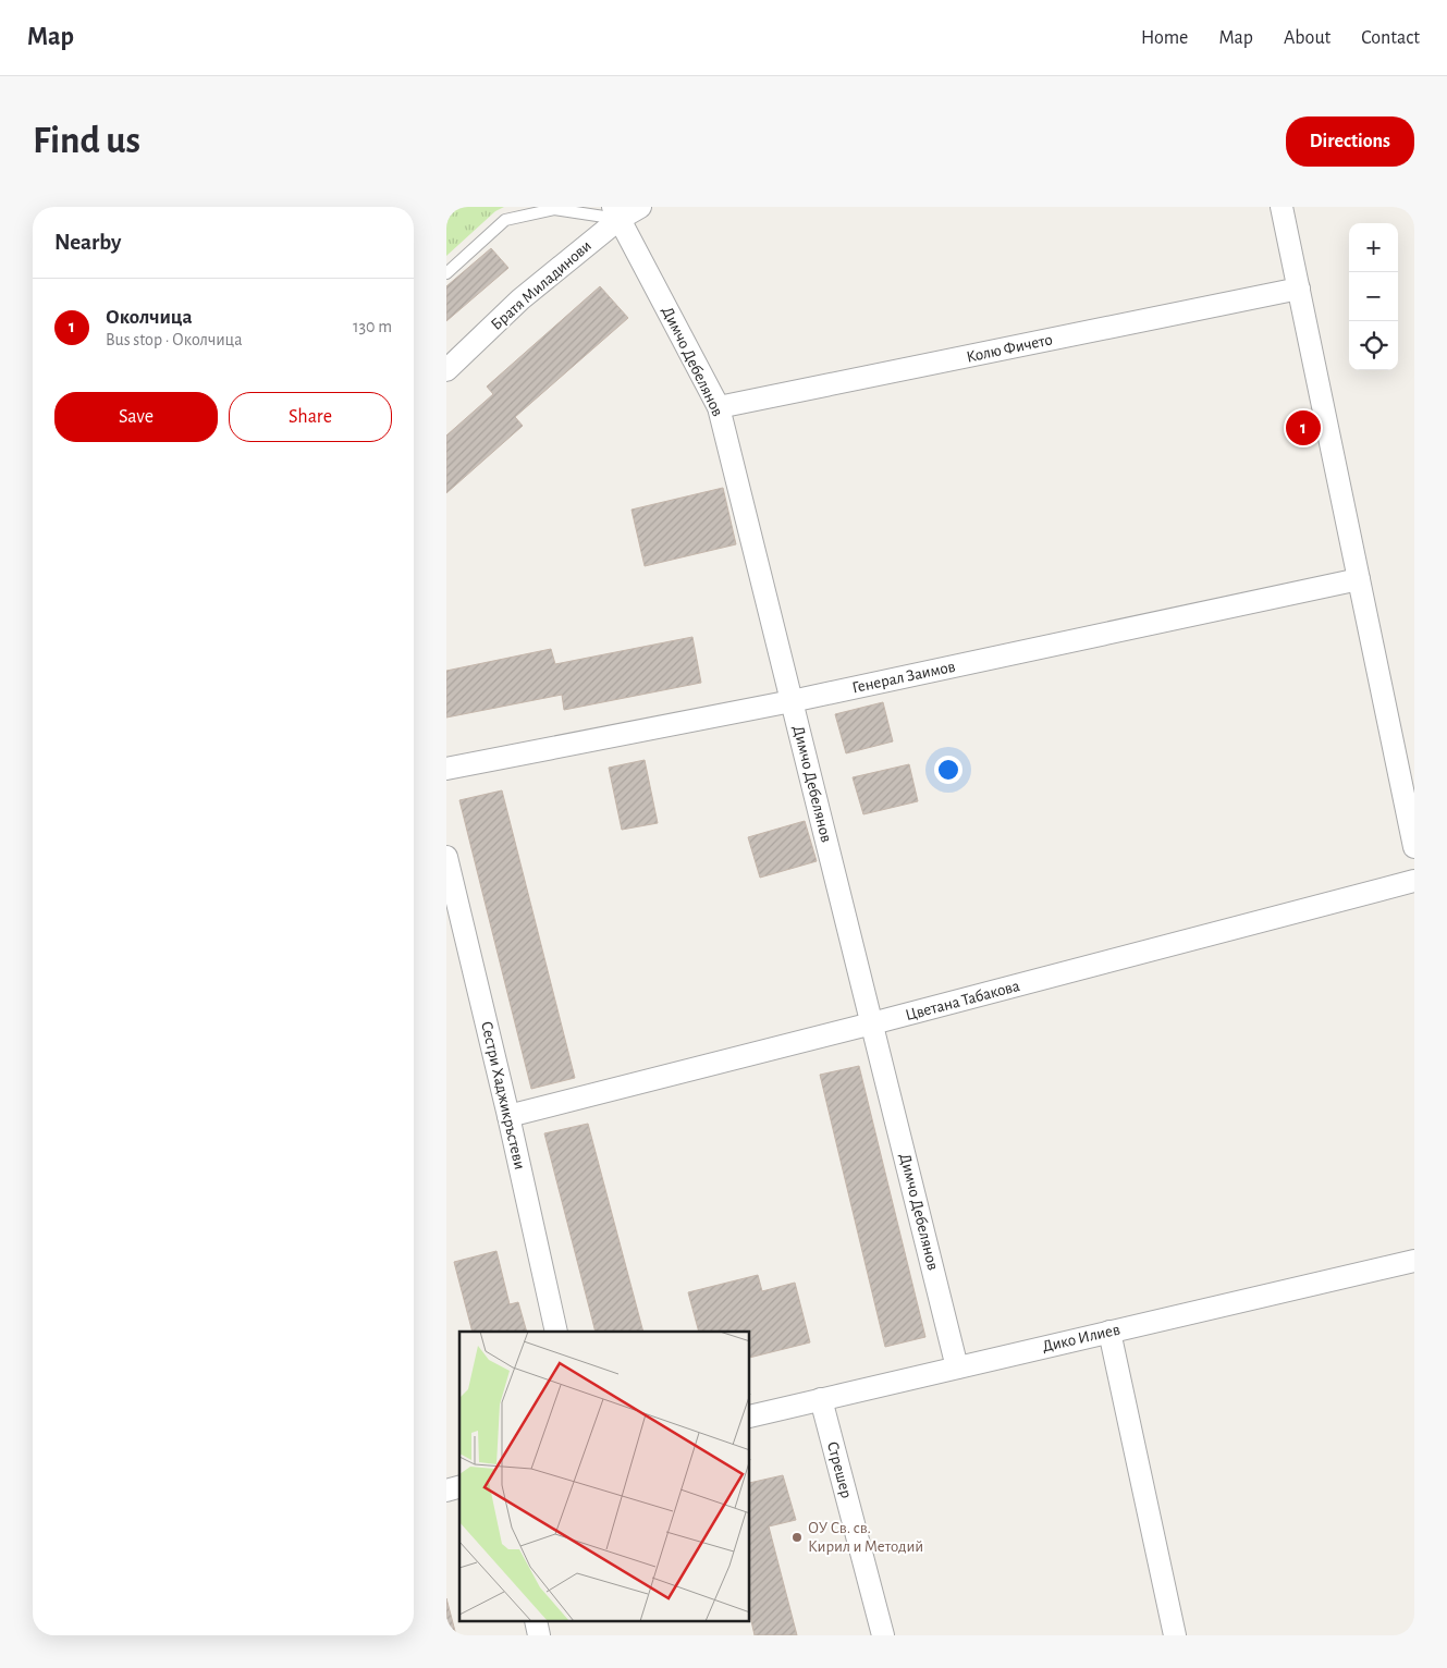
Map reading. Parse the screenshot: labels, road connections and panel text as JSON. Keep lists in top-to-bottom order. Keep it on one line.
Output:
{"streets":{"street":["Братя Миладинови","Колю Фичето","Димчо Дебелянов","Генерал Заимов","Цветана Табакова","Сестри Хаджикръстеви","Дико Илиев","Стрешер"]},"crossings":[["Братя Миладинови","Димчо Дебелянов"],["Колю Фичето","Димчо Дебелянов"],["Димчо Дебелянов","Генерал Заимов"],["Димчо Дебелянов","Цветана Табакова"],["Димчо Дебелянов","Дико Илиев"],["Цветана Табакова","Сестри Хаджикръстеви"],["Дико Илиев","Стрешер"]],"places":["ОУ Св. св. Кирил и Методий"],"page":{"header":"Map","nav":["Home","Map","About","Contact"],"buttons":["Directions",["Save","Share"]],"title":"Find us","heading":"Nearby","map_buttons":["+","−"],"list":[{"mark":"1","name":"Околчица","note":"Bus stop · Околчица","value":"130 m"}],"pins":"1"}}
